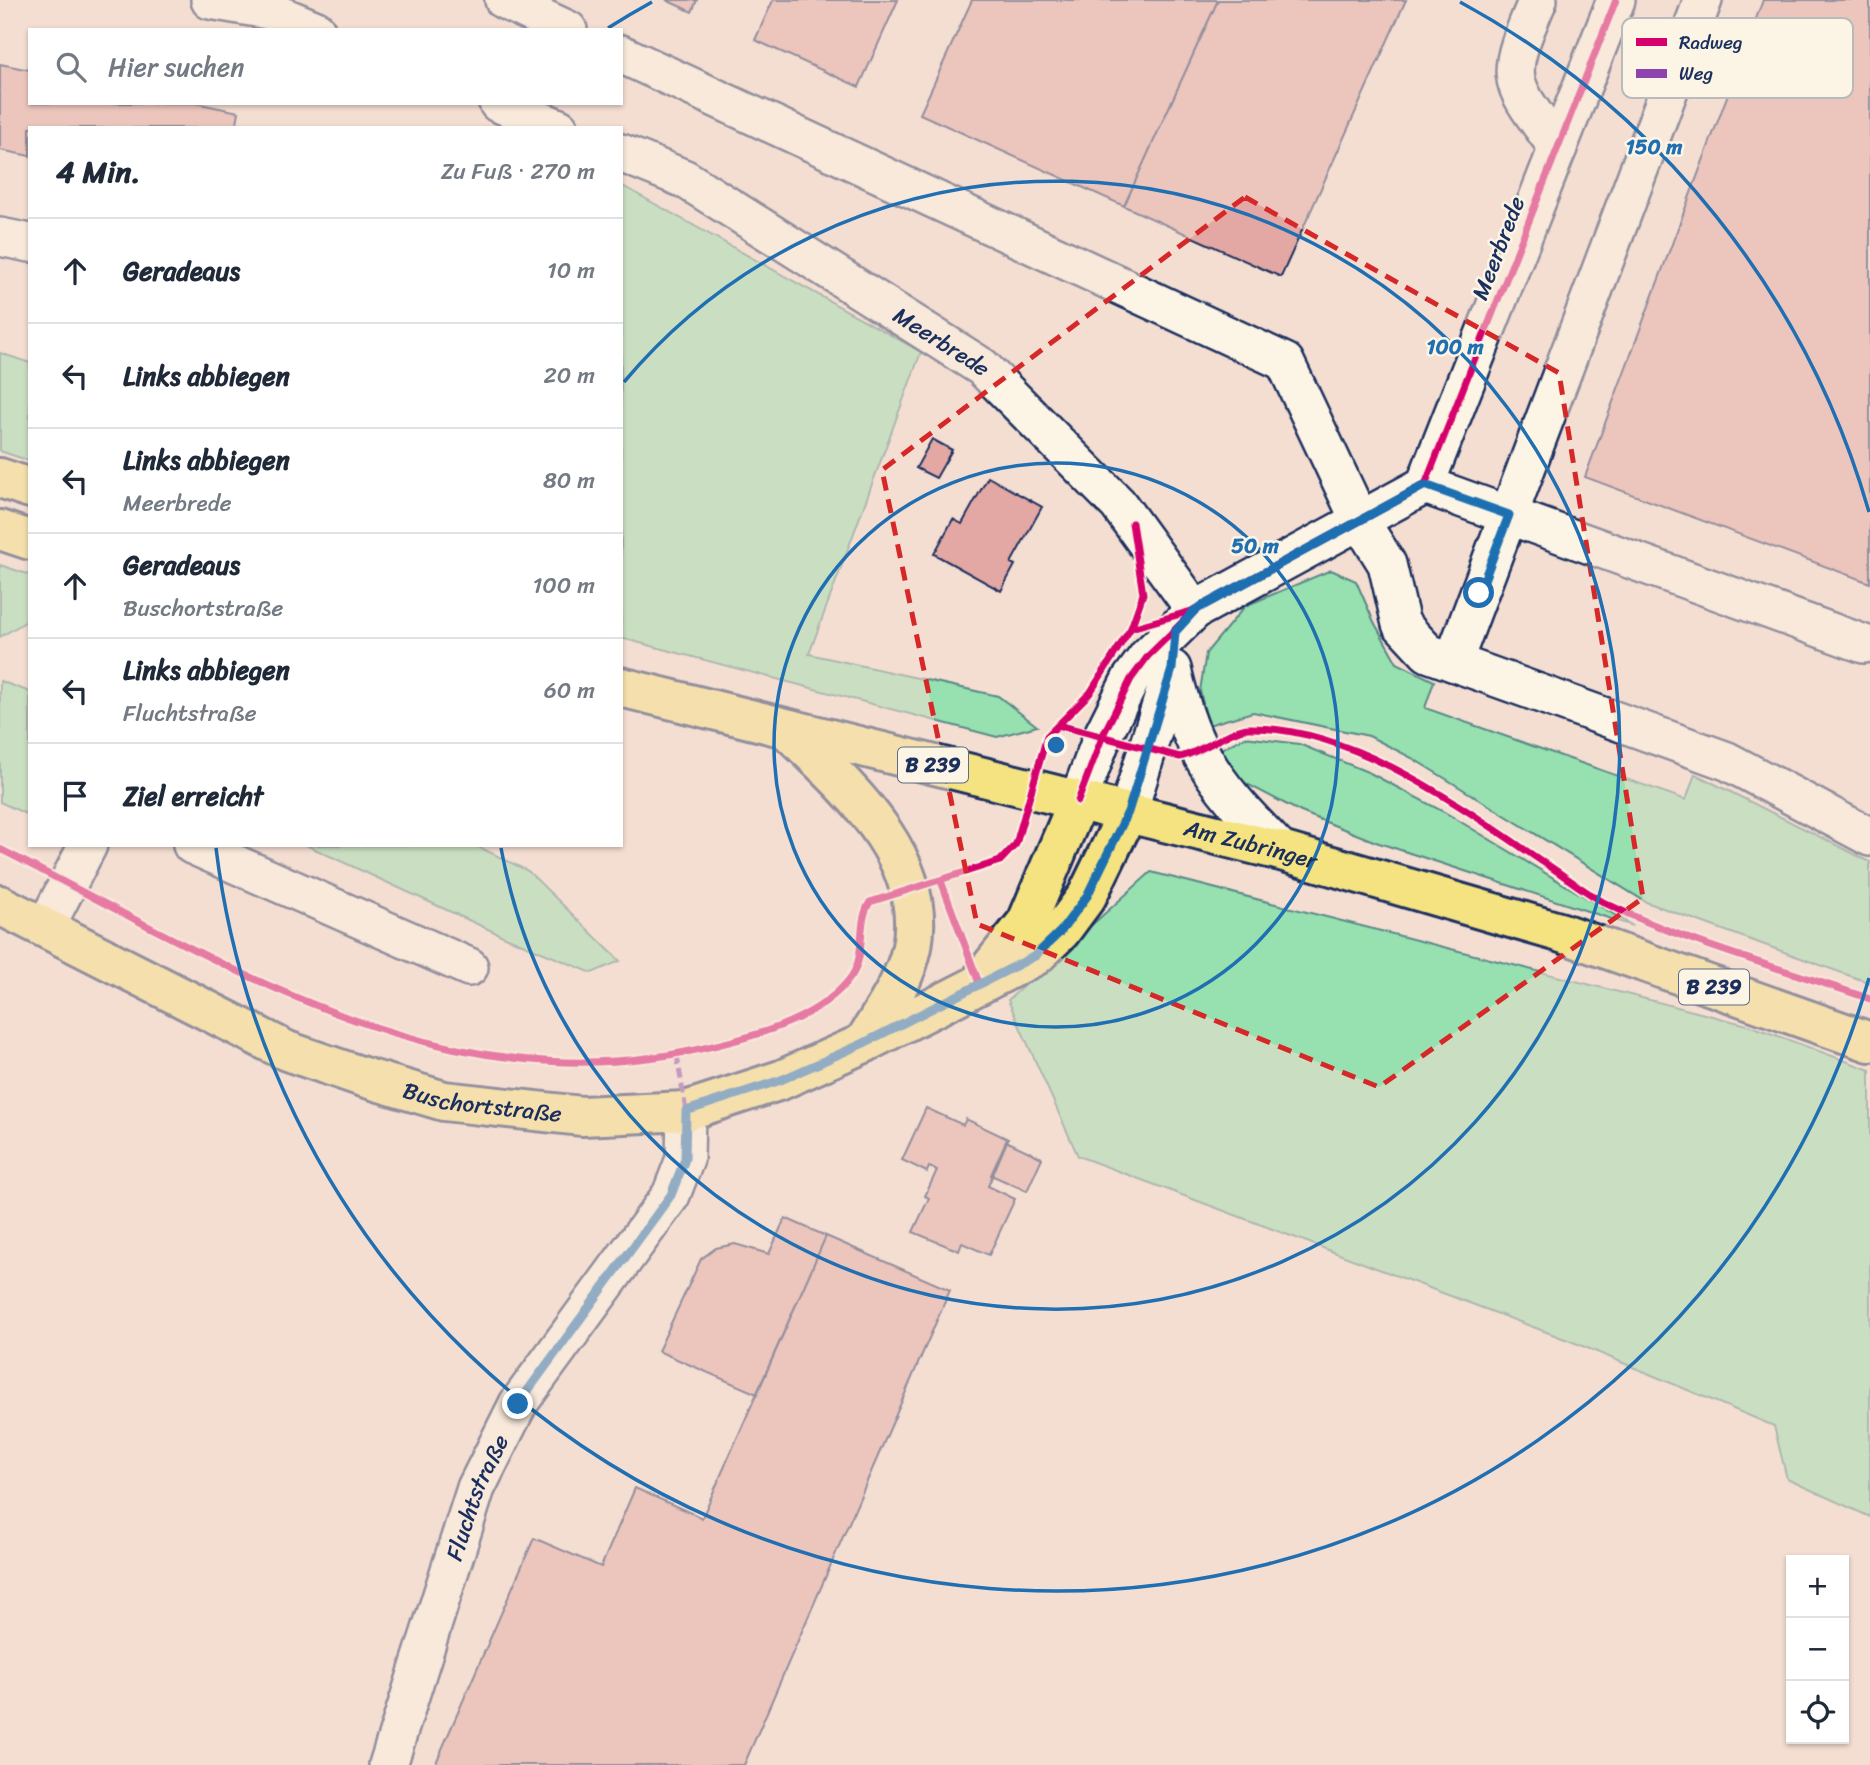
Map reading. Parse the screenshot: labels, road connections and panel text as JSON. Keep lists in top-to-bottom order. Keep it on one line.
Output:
{"streets":{"main road":["B 239","Am Zubringer","Buschortstraße"],"street":["Meerbrede","Fluchtstraße"]},"crossings":[["Am Zubringer","Buschortstraße"],["Buschortstraße","Fluchtstraße"]],"legend":["Radweg","Weg"],"page":{"search":"Hier suchen","heading":["4 Min.","Zu Fuß · 270 m"],"list":[["Geradeaus","10 m"],["Links abbiegen","20 m"],["Links abbiegen","Meerbrede","80 m"],["Geradeaus","Buschortstraße","100 m"],["Links abbiegen","Fluchtstraße","60 m"],"Ziel erreicht"],"map_buttons":["+","−"]},"rings":["150 m","100 m","50 m"]}
